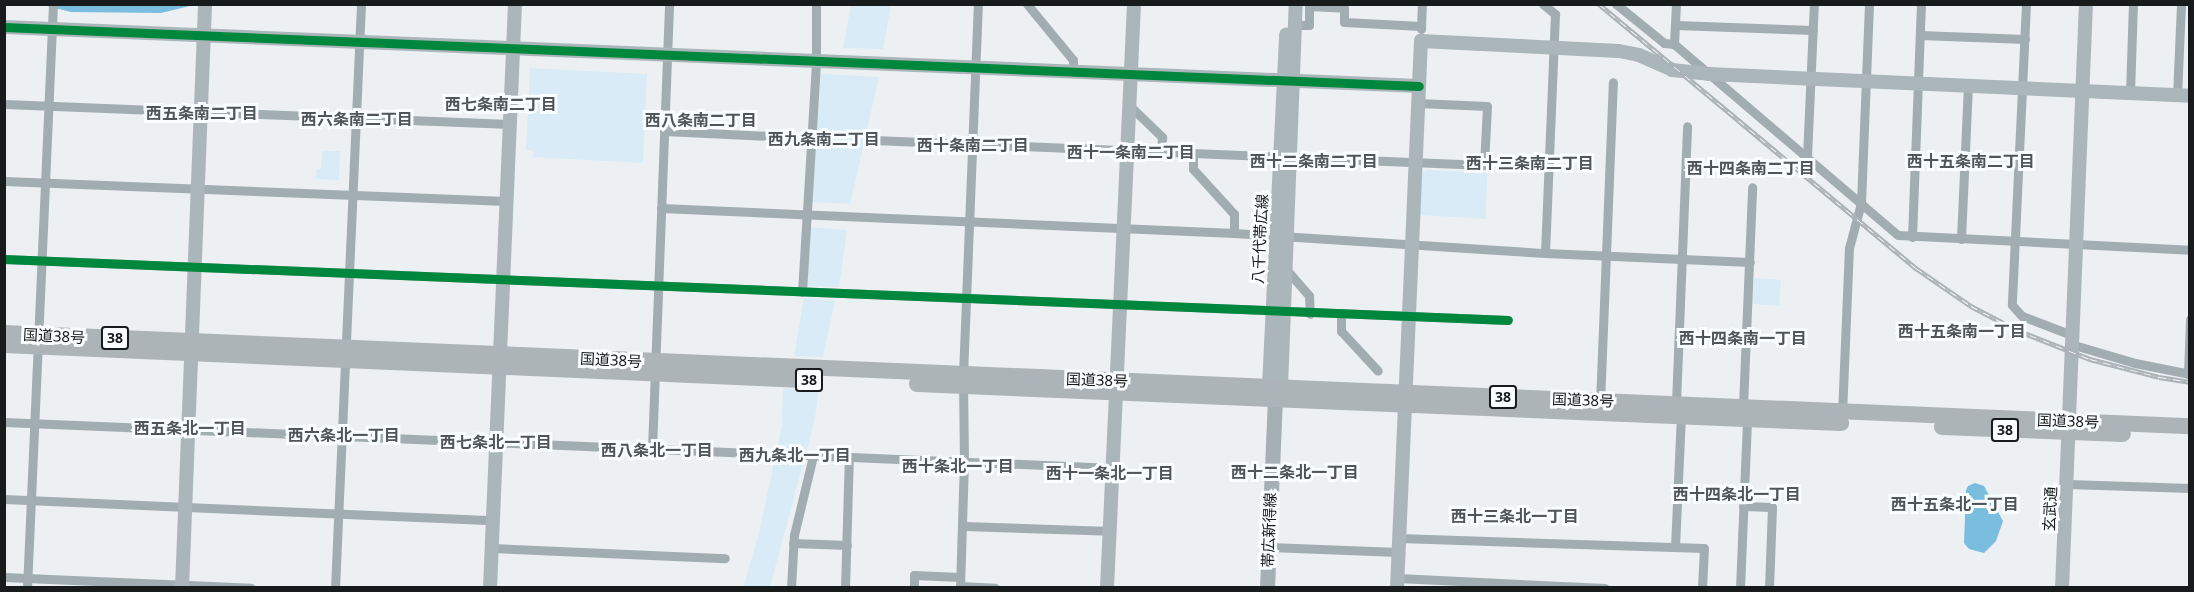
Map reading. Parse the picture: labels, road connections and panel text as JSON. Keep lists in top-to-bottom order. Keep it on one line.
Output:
{"streets":{"highway":["国道38号","38"],"main road":["帯広新得線"],"street":["八千代帯広線","玄武通"]},"crossings":[["八千代帯広線","国道38号"],["八千代帯広線","帯広新得線"],["国道38号","玄武通"],["国道38号","帯広新得線"]],"districts":["西七条南二丁目","西五条南二丁目","西六条南二丁目","西八条南二丁目","西九条南二丁目","西十条南二丁目","西十一条南二丁目","西十二条南二丁目","西十五条南二丁目","西十三条南二丁目","西十四条南二丁目","西十五条南一丁目","西十四条南一丁目","西五条北一丁目","西六条北一丁目","西七条北一丁目","西八条北一丁目","西九条北一丁目","西十条北一丁目","西十二条北一丁目","西十一条北一丁目","西十四条北一丁目","西十五条北一丁目","西十三条北一丁目"]}
